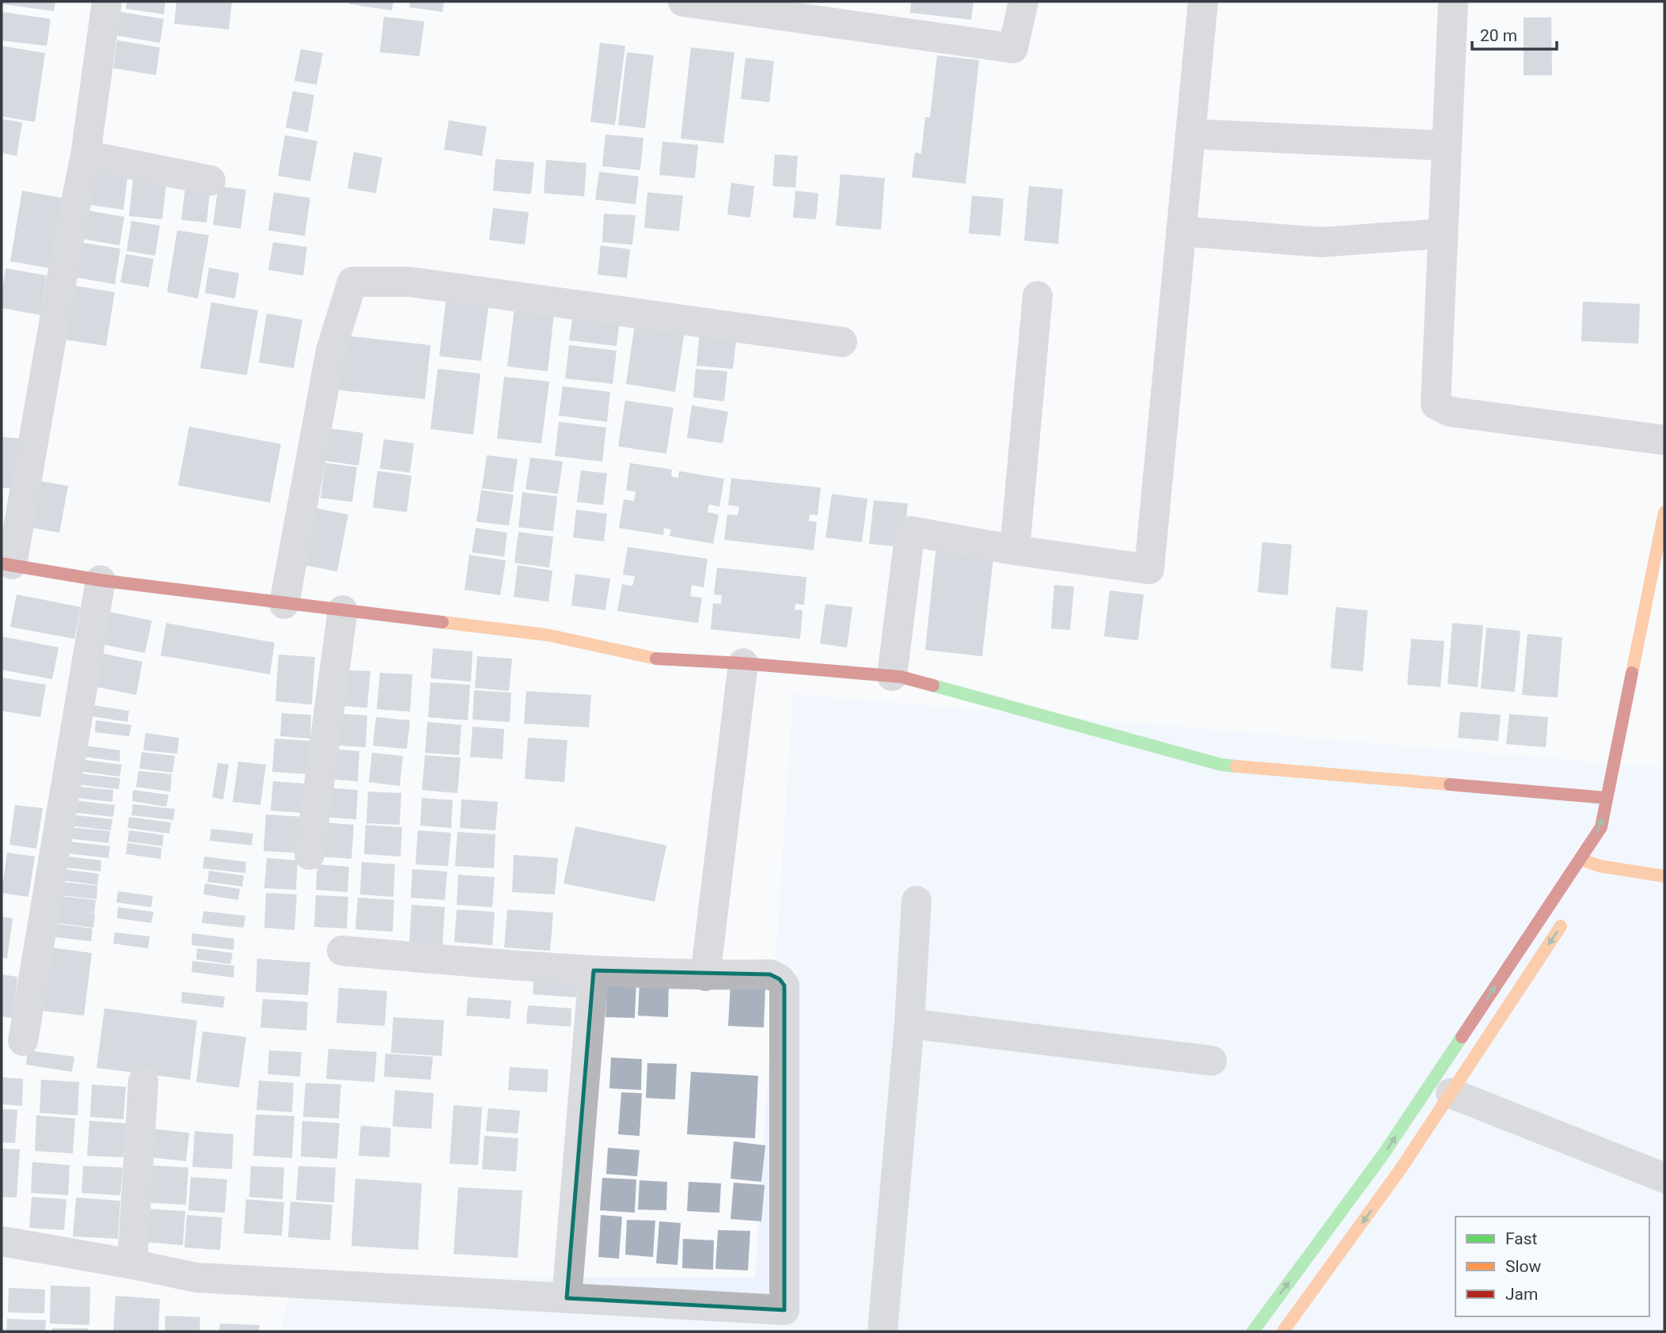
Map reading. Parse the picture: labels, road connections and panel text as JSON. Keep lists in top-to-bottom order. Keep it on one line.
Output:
{"legend":["Fast","Slow","Jam"],"scale_bar":"20 m"}
